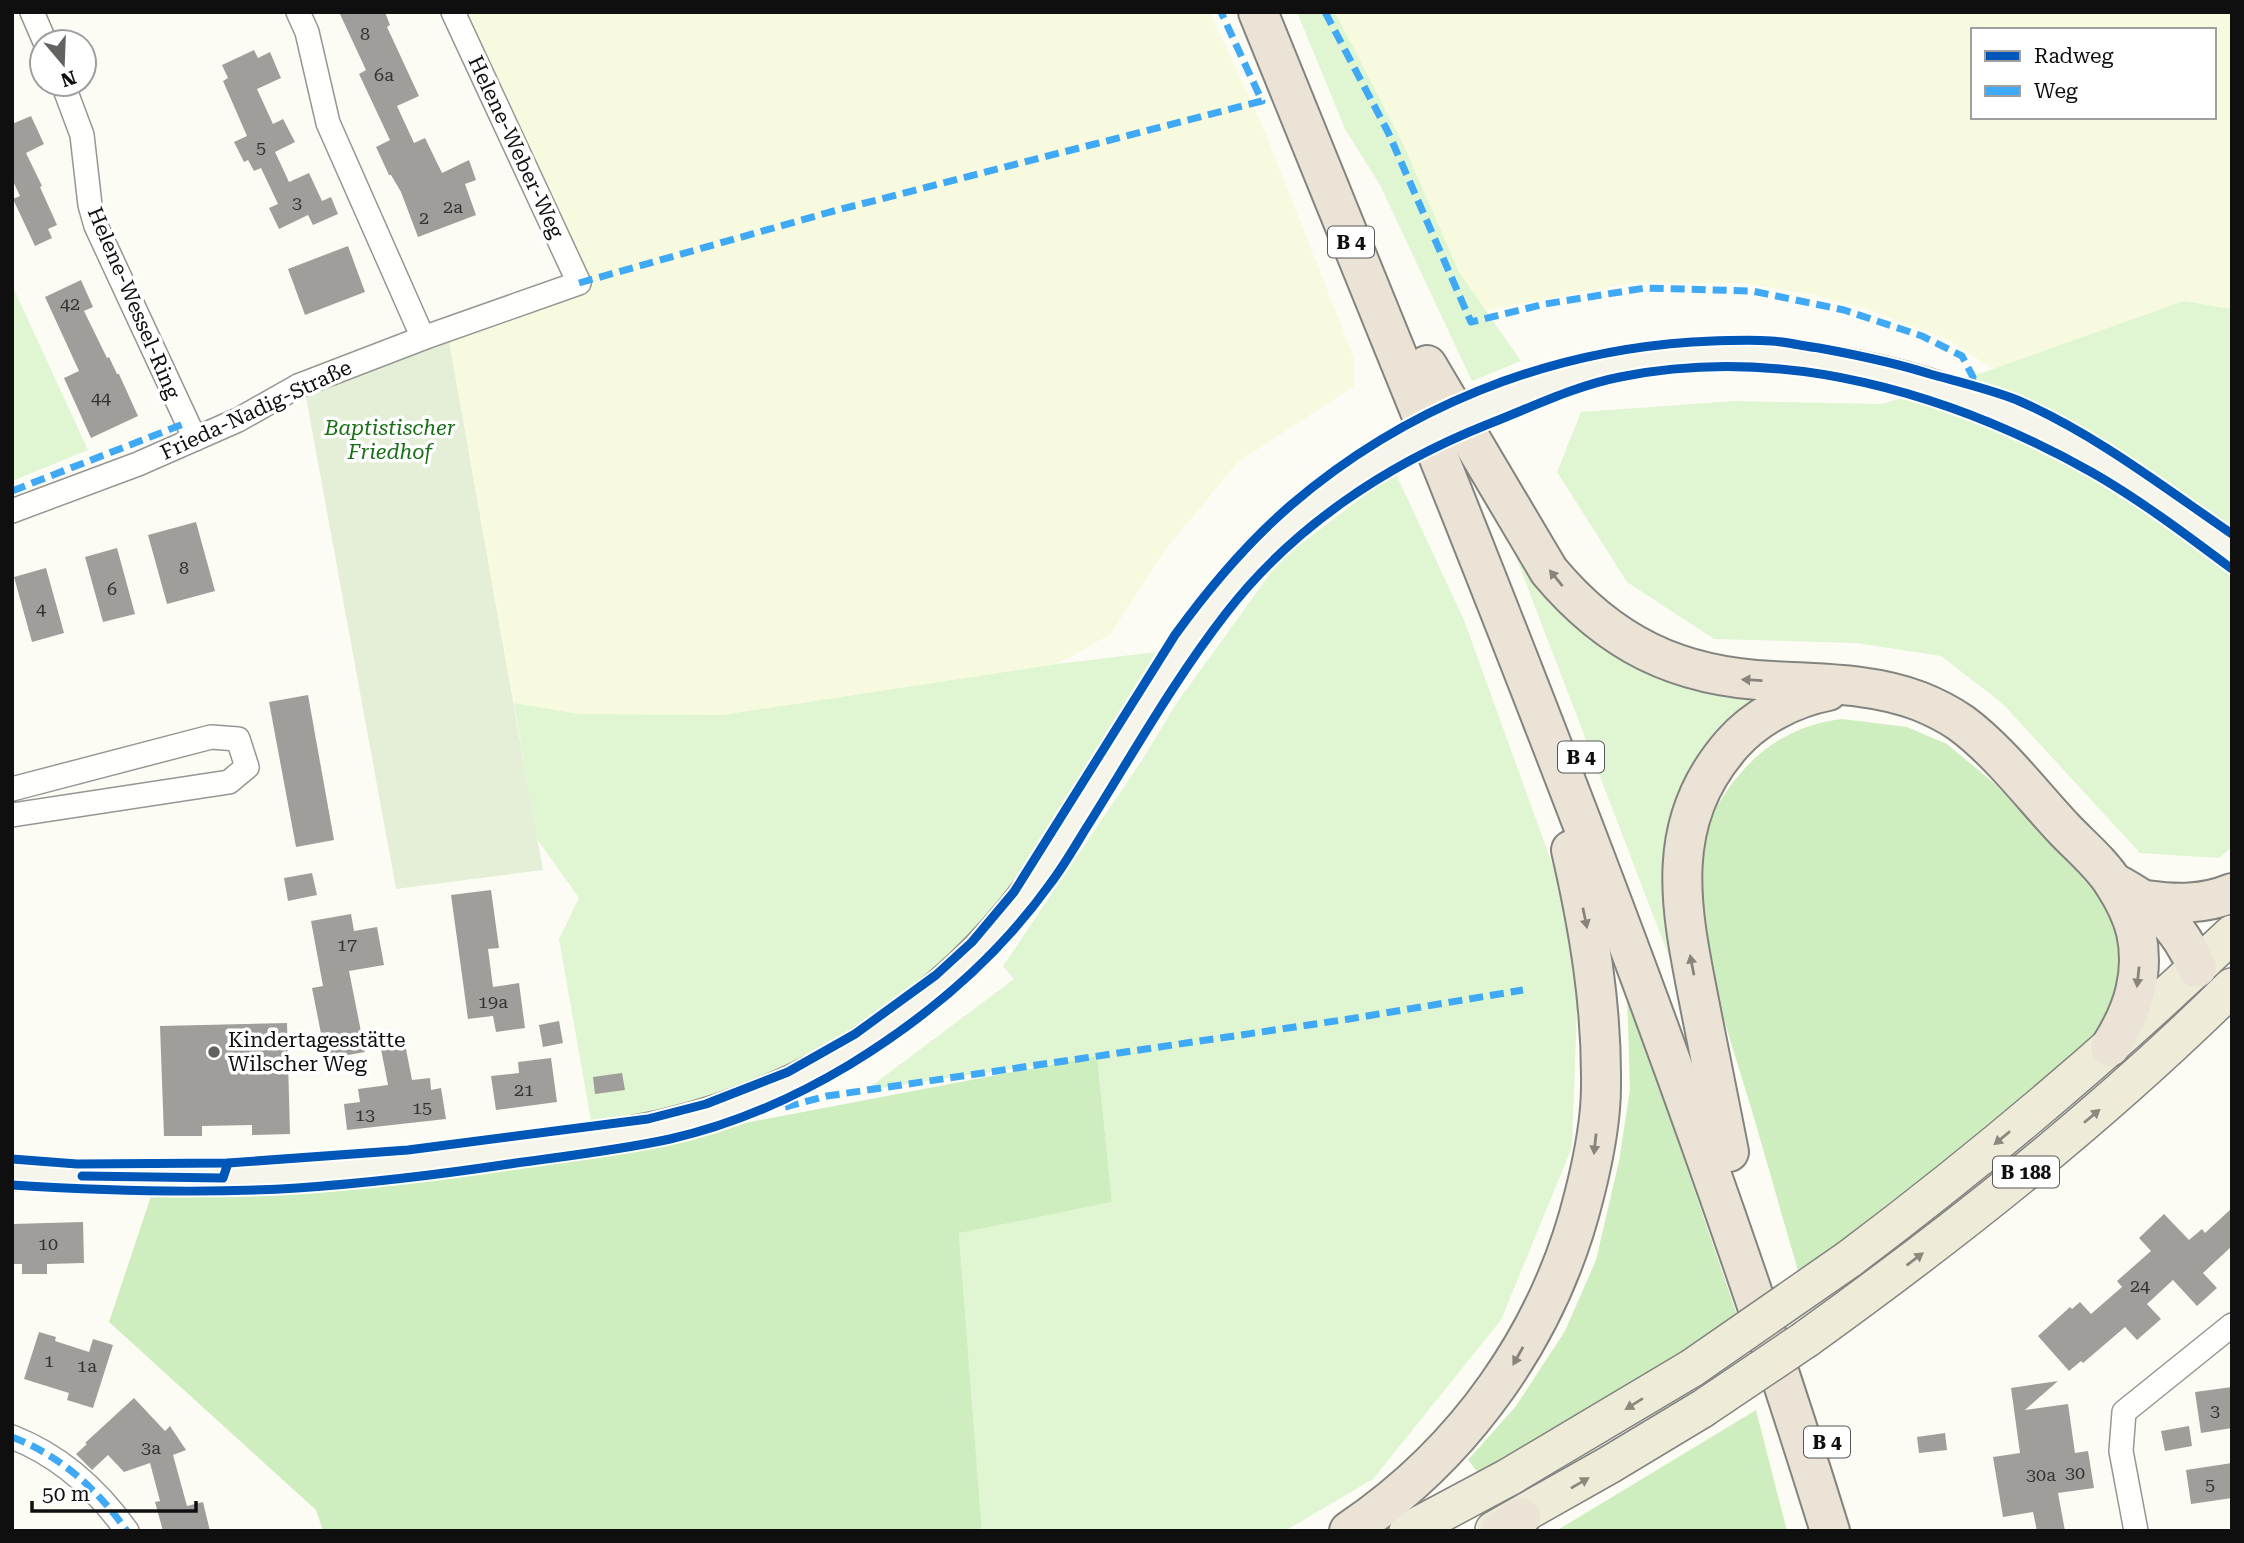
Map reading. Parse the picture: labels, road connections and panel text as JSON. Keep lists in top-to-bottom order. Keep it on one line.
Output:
{"streets":{"highway":["B 4"],"main road":["B 188"],"street":["Helene-Weber-Weg","Helene-Wessel-Ring","Frieda-Nadig-Straße"]},"crossings":[["Helene-Weber-Weg","Frieda-Nadig-Straße"],["Helene-Wessel-Ring","Frieda-Nadig-Straße"]],"parks":["Baptistischer Friedhof"],"places":["Kindertagesstätte Wilscher Weg"],"house_numbers":["8","6a","5","3","2a","2","42","44","8","6","4","17","19a","21","15","13","10","24","1","1a","3","3a","30","30a","5"],"legend":["Radweg","Weg"],"scale_bar":"50 m","north":"bottom"}
